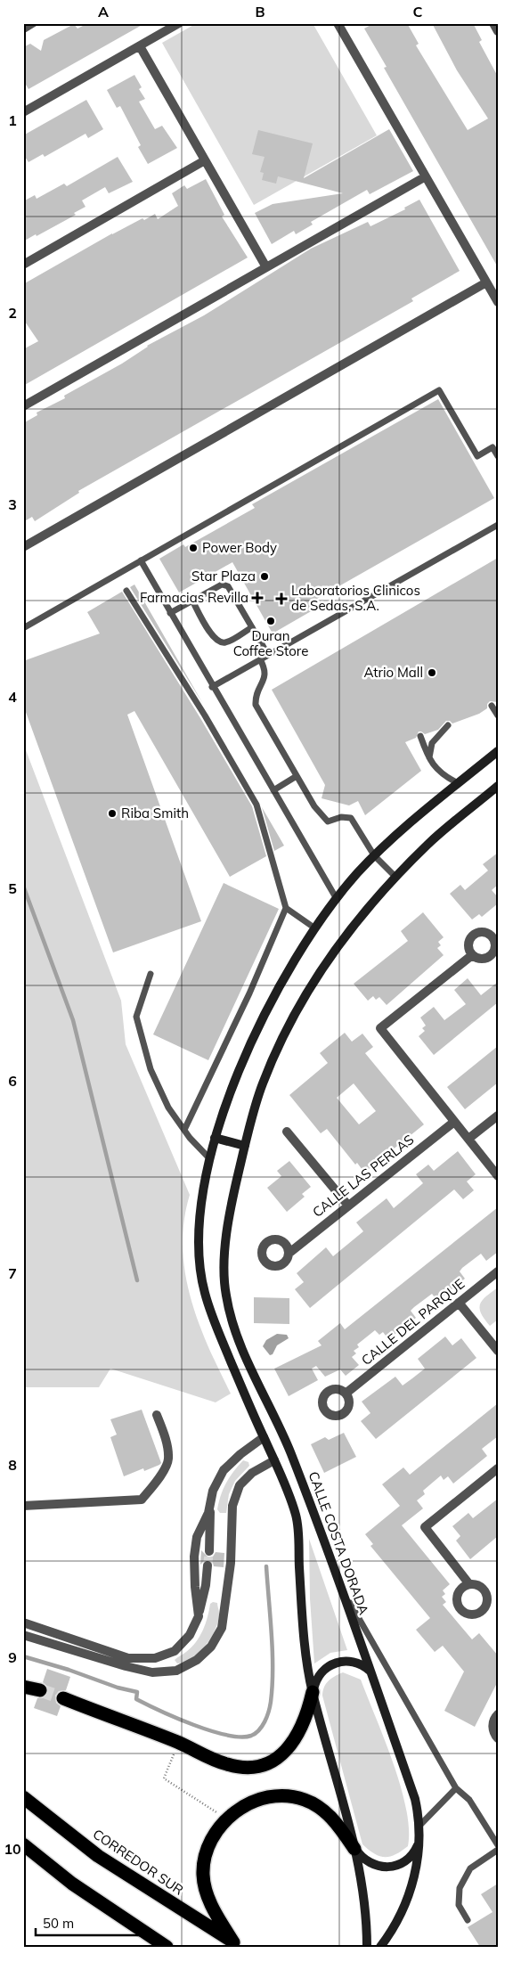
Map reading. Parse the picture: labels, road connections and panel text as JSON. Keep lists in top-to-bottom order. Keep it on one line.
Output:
{"streets":{"highway":["CORREDOR SUR"],"main road":["CALLE COSTA DORADA"],"street":["CALLE LAS PERLAS","CALLE DEL PARQUE"]},"places":{"other":["Power Body","Star Plaza","Duran Coffee Store","Atrio Mall","Riba Smith"],"health":["Farmacias Revilla","Laboratorios Clinicos de Sedas, S.A."]},"scale_bar":"50 m","grid":{"columns":["A","B","C"],"rows":["1","2","3","4","5","6","7","8","9","10"]}}
